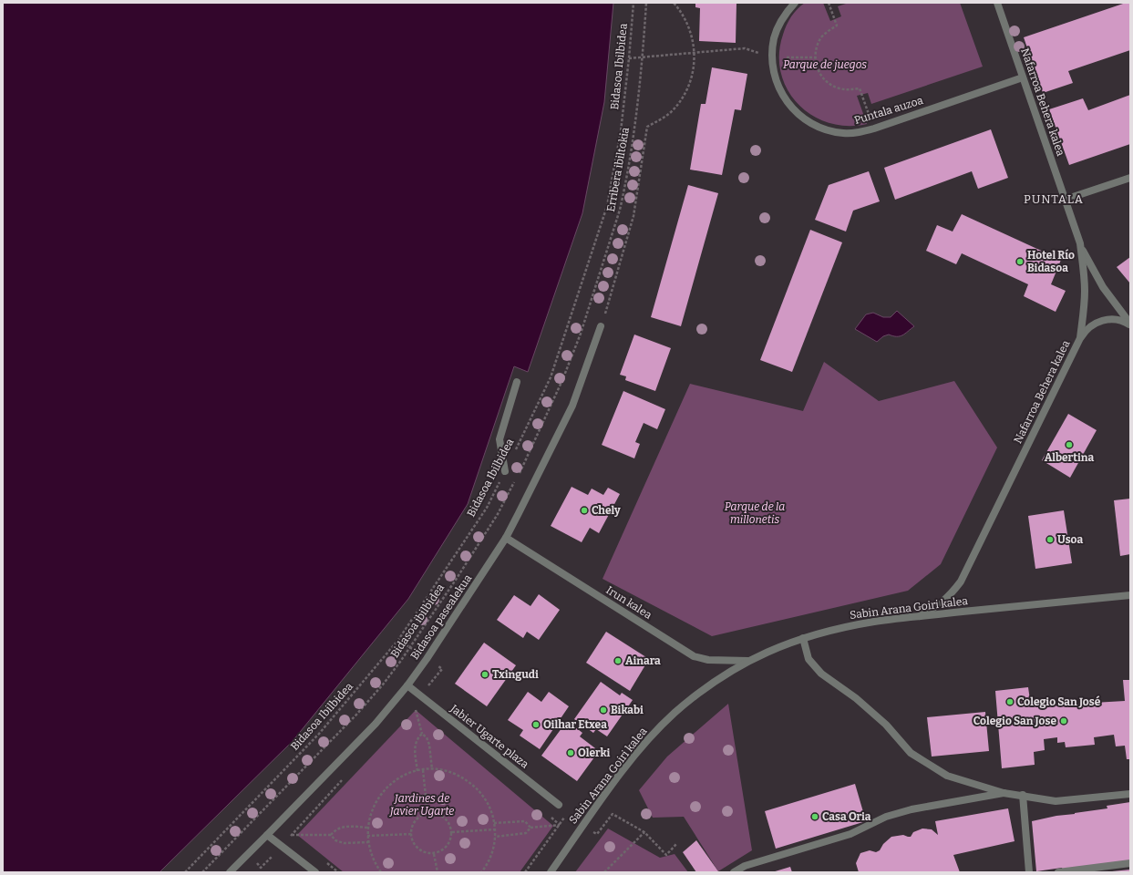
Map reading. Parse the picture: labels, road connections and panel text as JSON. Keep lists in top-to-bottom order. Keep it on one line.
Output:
{"streets":{"street":["Nafarroa Behera kalea","Puntala auzoa","Irun kalea","Sabin Arana Goiri kalea","Bidasoa pasealekua","Jabier Ugarte plaza"],"path":["Bidasoa Ibilbidea","Erribera ibiltokia","Bidasoa ibilbidea"]},"crossings":[["Nafarroa Behera kalea","Puntala auzoa"],["Nafarroa Behera kalea","Sabin Arana Goiri kalea"],["Erribera ibiltokia","Bidasoa ibilbidea"],["Irun kalea","Sabin Arana Goiri kalea"],["Irun kalea","Bidasoa pasealekua"],["Bidasoa pasealekua","Jabier Ugarte plaza"]],"districts":["PUNTALA"],"parks":["Parque de juegos","Parque de la millonetis","Jardines de Javier Ugarte"],"places":["Hotel Río Bidasoa","Albertina","Chely","Usoa","Ainara","Txingudi","Colegio San José","Bikabi","Colegio San Jose","Oilhar Etxea","Olerki","Casa Oria"]}
